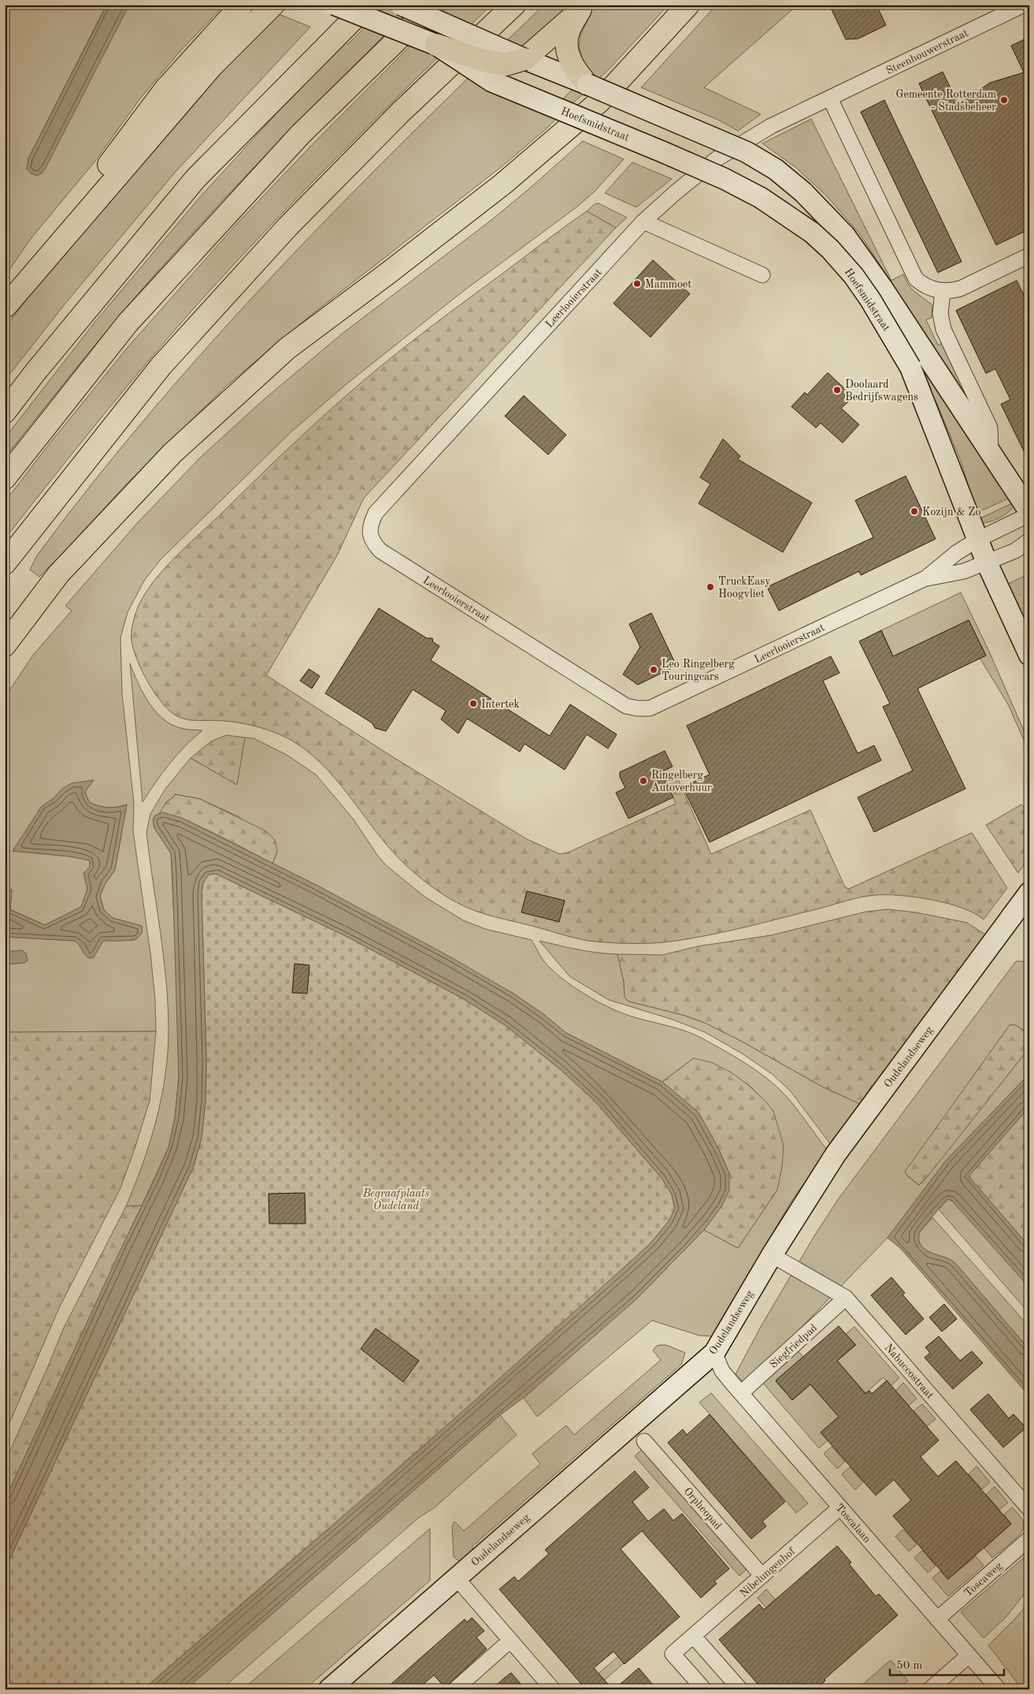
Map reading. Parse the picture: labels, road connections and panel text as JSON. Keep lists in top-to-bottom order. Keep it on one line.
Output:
{"streets":{"street":["Steenhouwerstraat","Hoefsmidstraat","Leerlooierstraat","Oudelandseweg","Siegfriedpad","Nabuccostraat","Orpheopad","Toscalaan","Nibelungenhof","Toscaweg"]},"crossings":[["Steenhouwerstraat","Leerlooierstraat"],["Hoefsmidstraat","Leerlooierstraat"],["Oudelandseweg","Nabuccostraat"],["Oudelandseweg","Toscalaan"],["Siegfriedpad","Nabuccostraat"],["Siegfriedpad","Toscalaan"],["Orpheopad","Nibelungenhof"],["Toscalaan","Nibelungenhof"],["Toscalaan","Toscaweg"]],"parks":["Begraafplaats Oudeland"],"places":["Gemeente Rotterdam - Stadsbeheer","Mammoet","Doolaard Bedrijfswagens","Kozijn & Zo","TruckEasy Hoogvliet","Leo Ringelberg Touringcars","Intertek","Ringelberg Autoverhuur"],"scale_bar":"50 m"}
